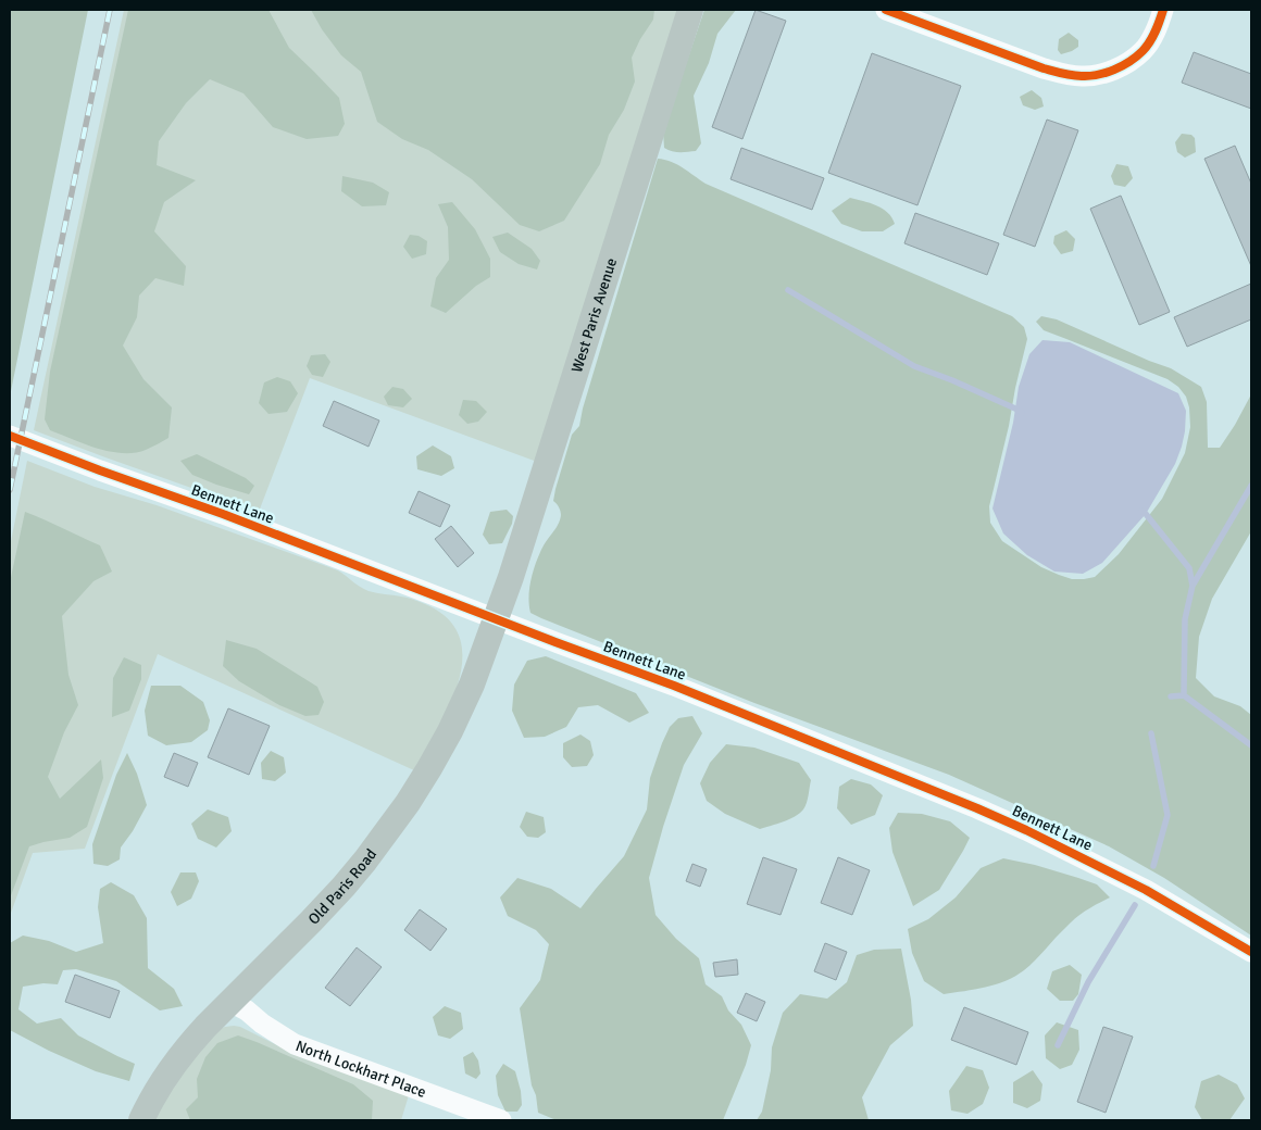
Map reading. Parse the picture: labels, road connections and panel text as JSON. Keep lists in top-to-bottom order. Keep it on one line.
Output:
{"streets":{"main road":["West Paris Avenue","Old Paris Road"],"street":["Bennett Lane","North Lockhart Place"]},"crossings":[["West Paris Avenue","Bennett Lane"],["West Paris Avenue","Old Paris Road"],["Bennett Lane","Old Paris Road"],["Old Paris Road","North Lockhart Place"]]}
